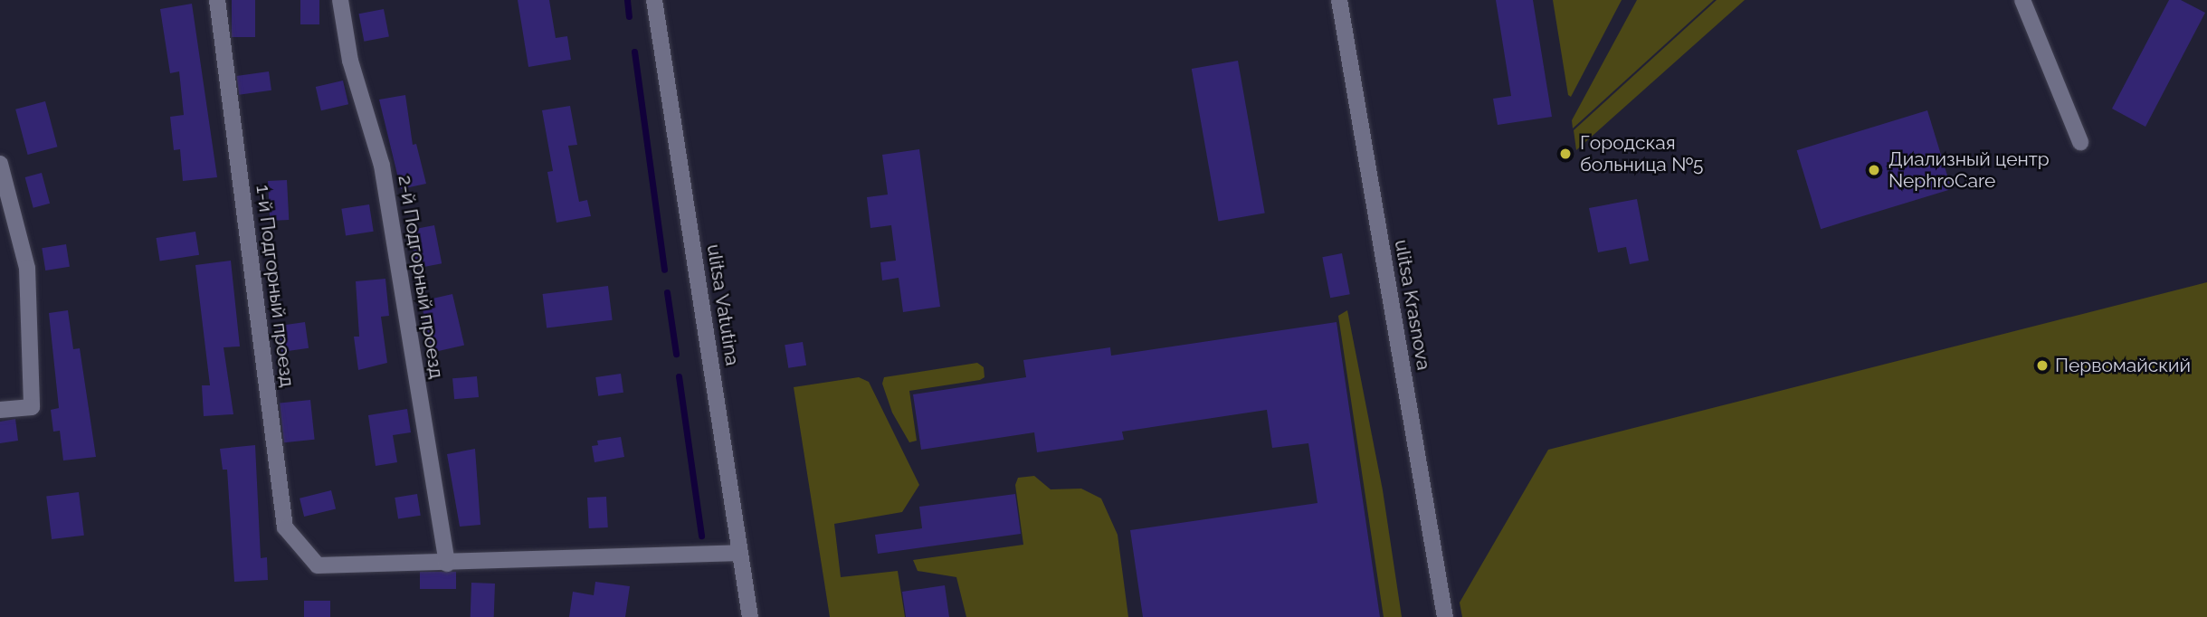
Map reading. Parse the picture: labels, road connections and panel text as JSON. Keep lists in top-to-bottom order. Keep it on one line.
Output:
{"streets":{"street":["2-й Подгорный проезд","1-й Подгорный проезд","ulitsa Vatutina","ulitsa Krasnova"]},"crossings":[["2-й Подгорный проезд","1-й Подгорный проезд"]],"places":["Городская больница №5","Диализный центр NephroCare","Первомайский"]}
